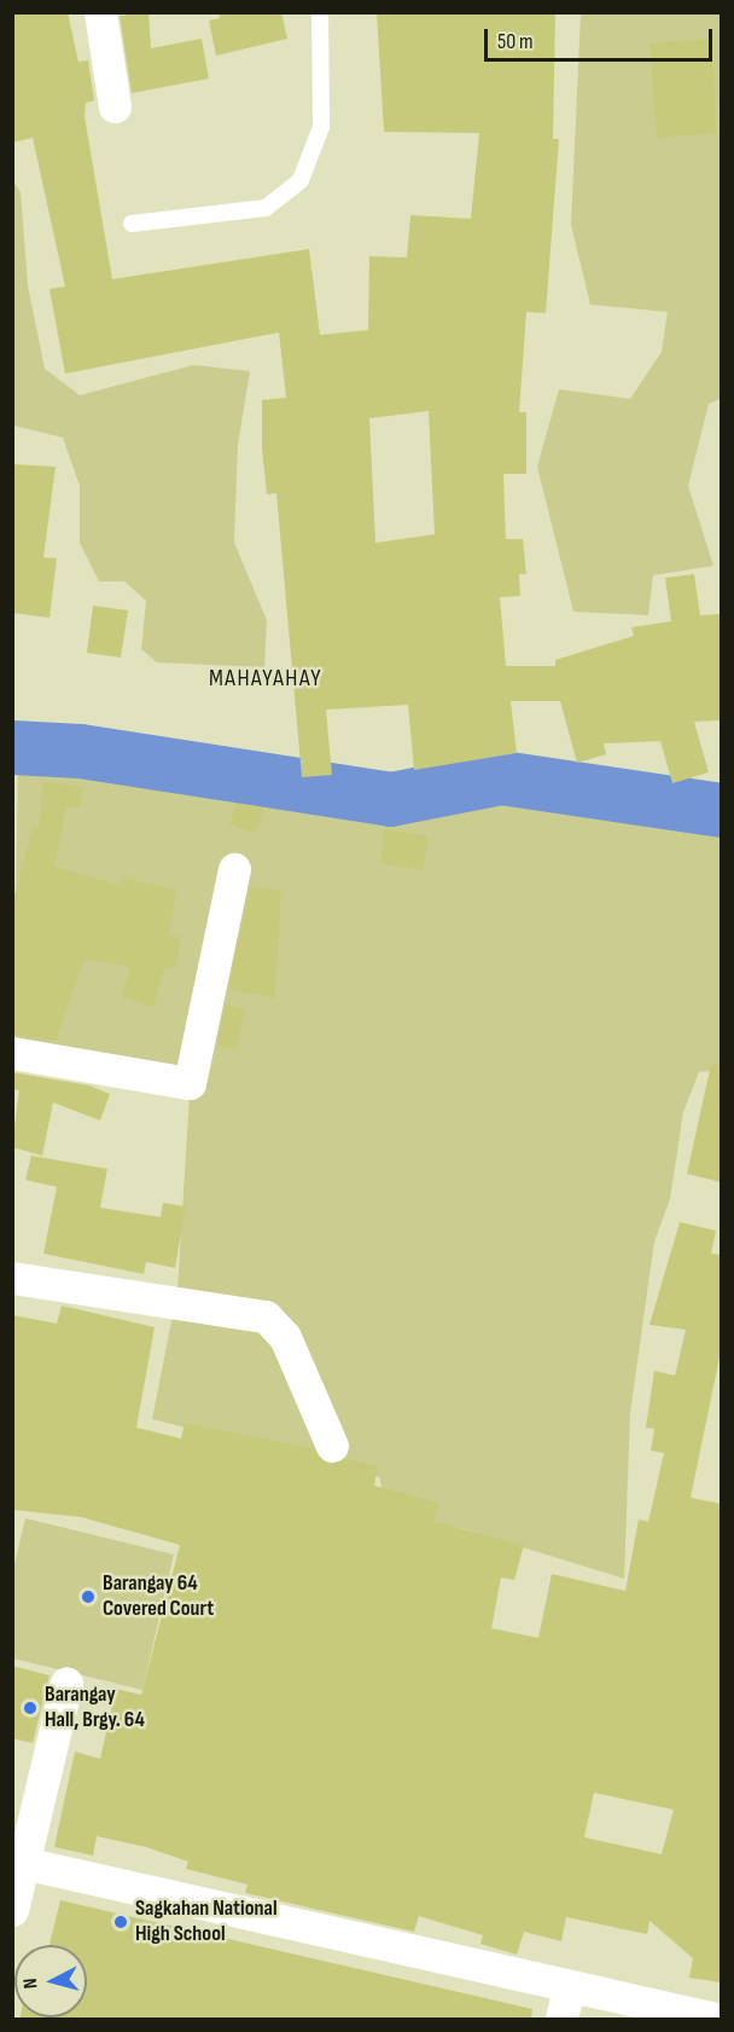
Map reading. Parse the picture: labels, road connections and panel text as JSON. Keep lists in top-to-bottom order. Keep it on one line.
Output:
{"districts":["MAHAYAHAY"],"places":["Barangay 64 Covered Court","Barangay Hall, Brgy. 64","Sagkahan National High School"],"scale_bar":"50 m","north":"left"}
